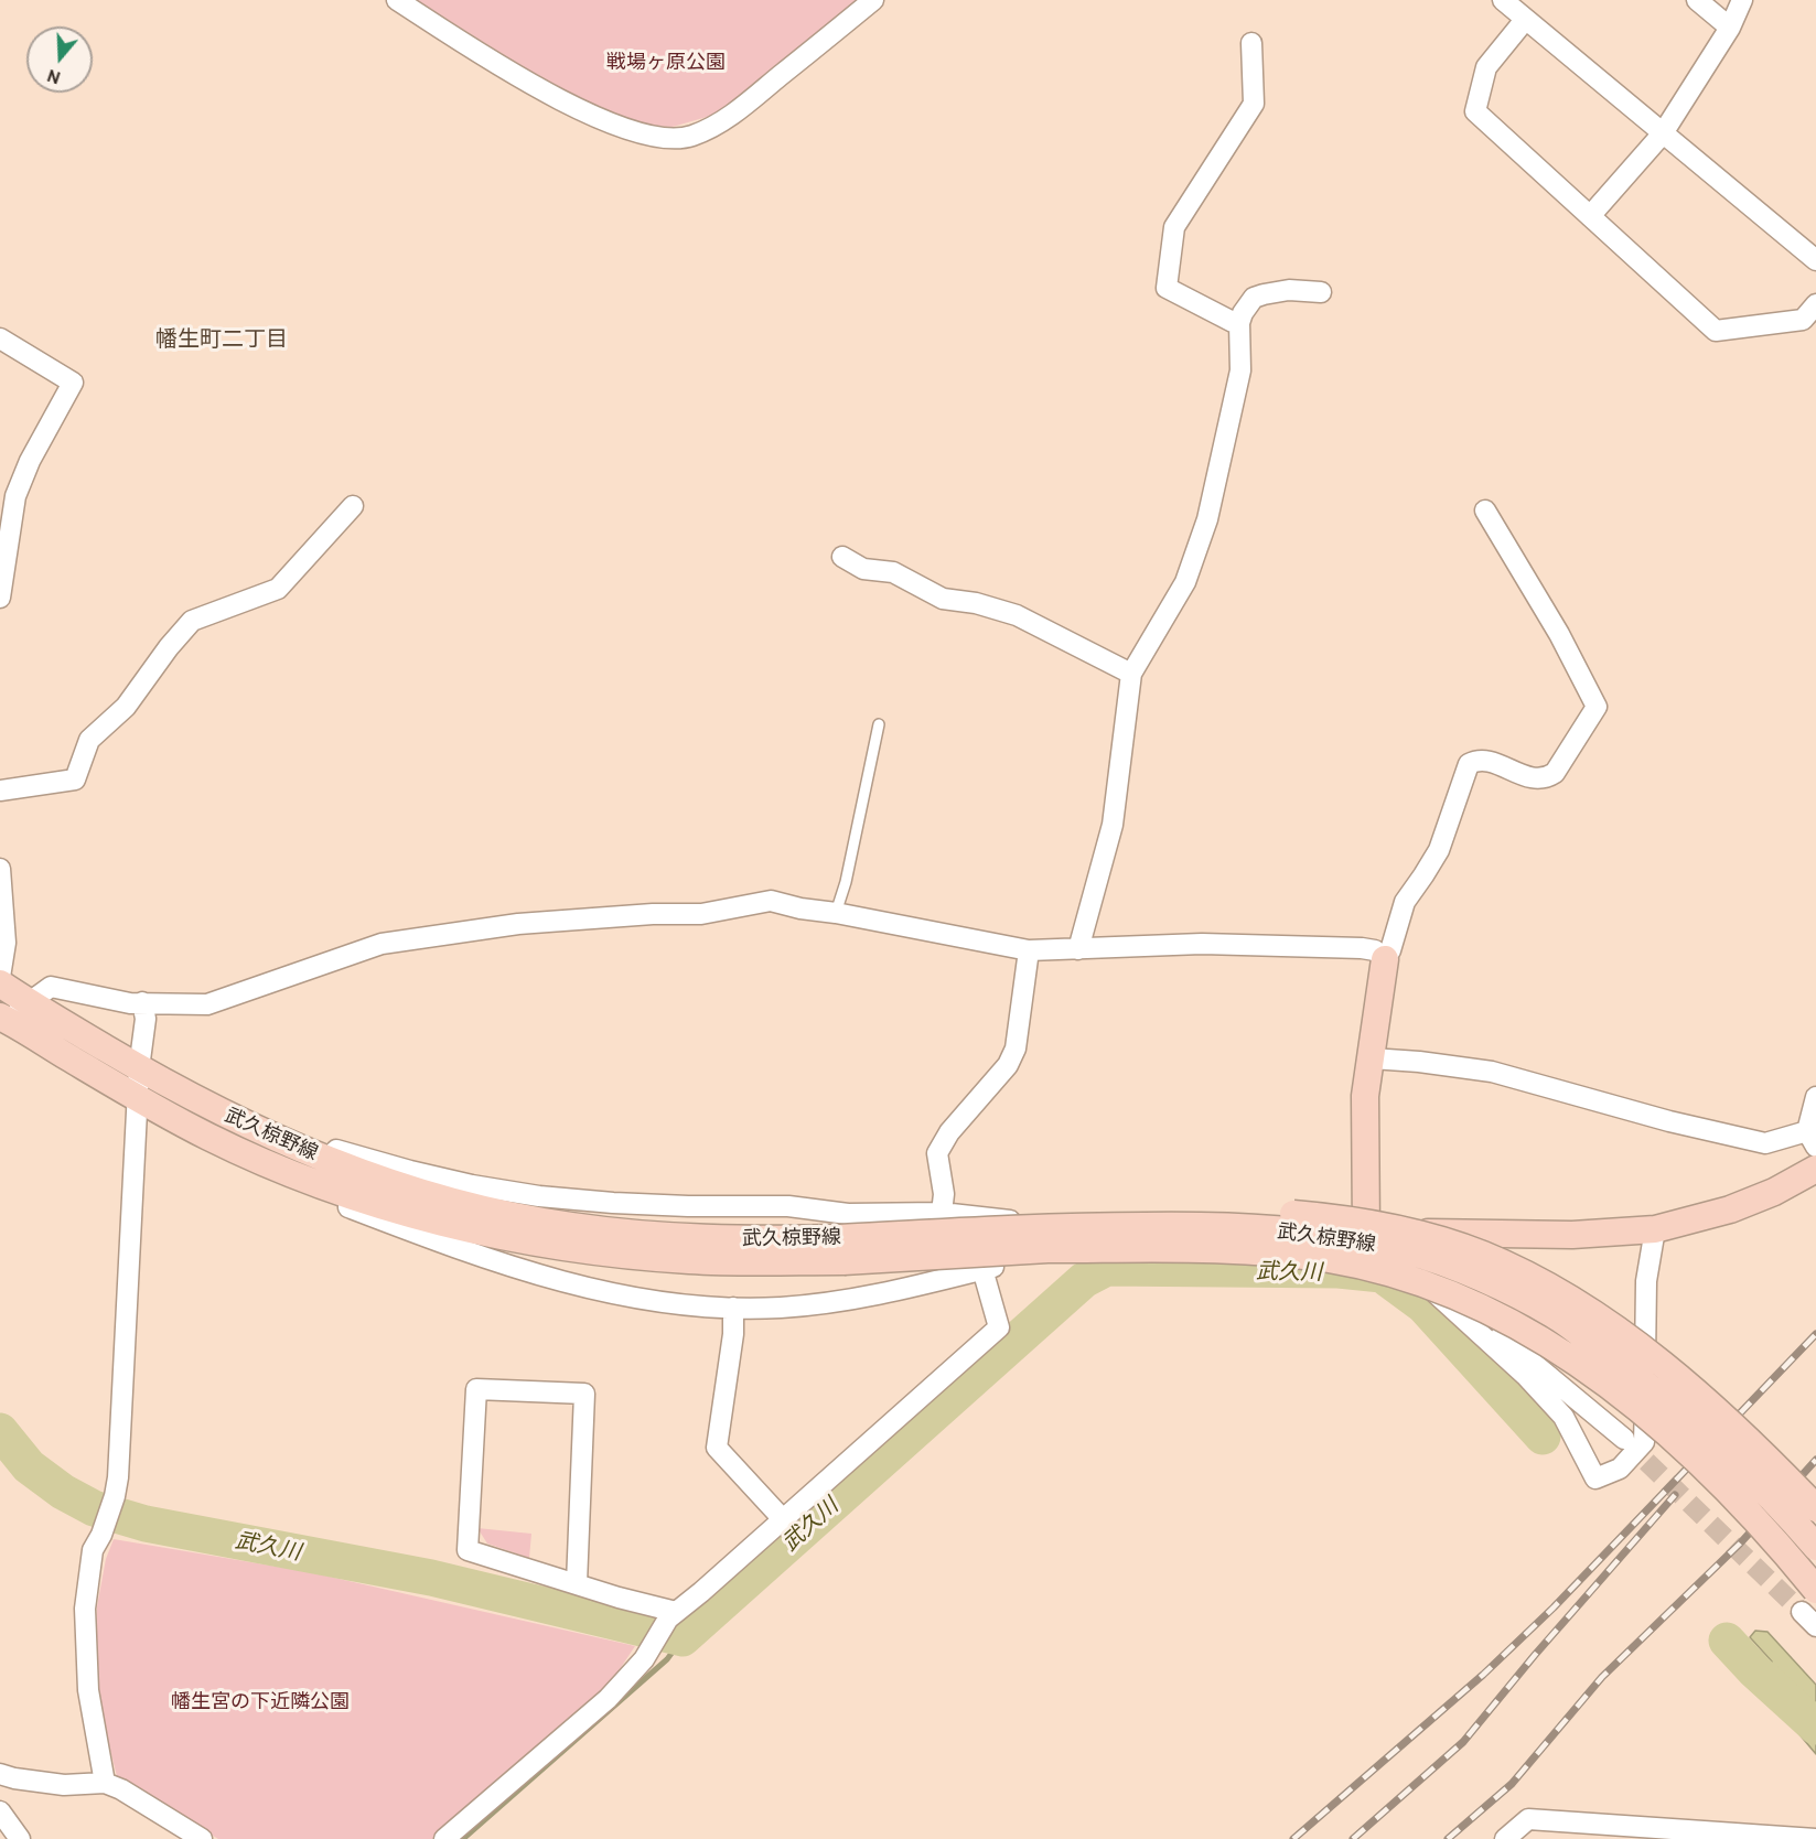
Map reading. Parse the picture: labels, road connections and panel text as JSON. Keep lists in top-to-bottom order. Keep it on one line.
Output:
{"streets":{"main road":["武久椋野線"]},"districts":["幡生町二丁目"],"water":["武久川"],"parks":["戦場ヶ原公園","幡生宮の下近隣公園"],"north":"bottom"}
